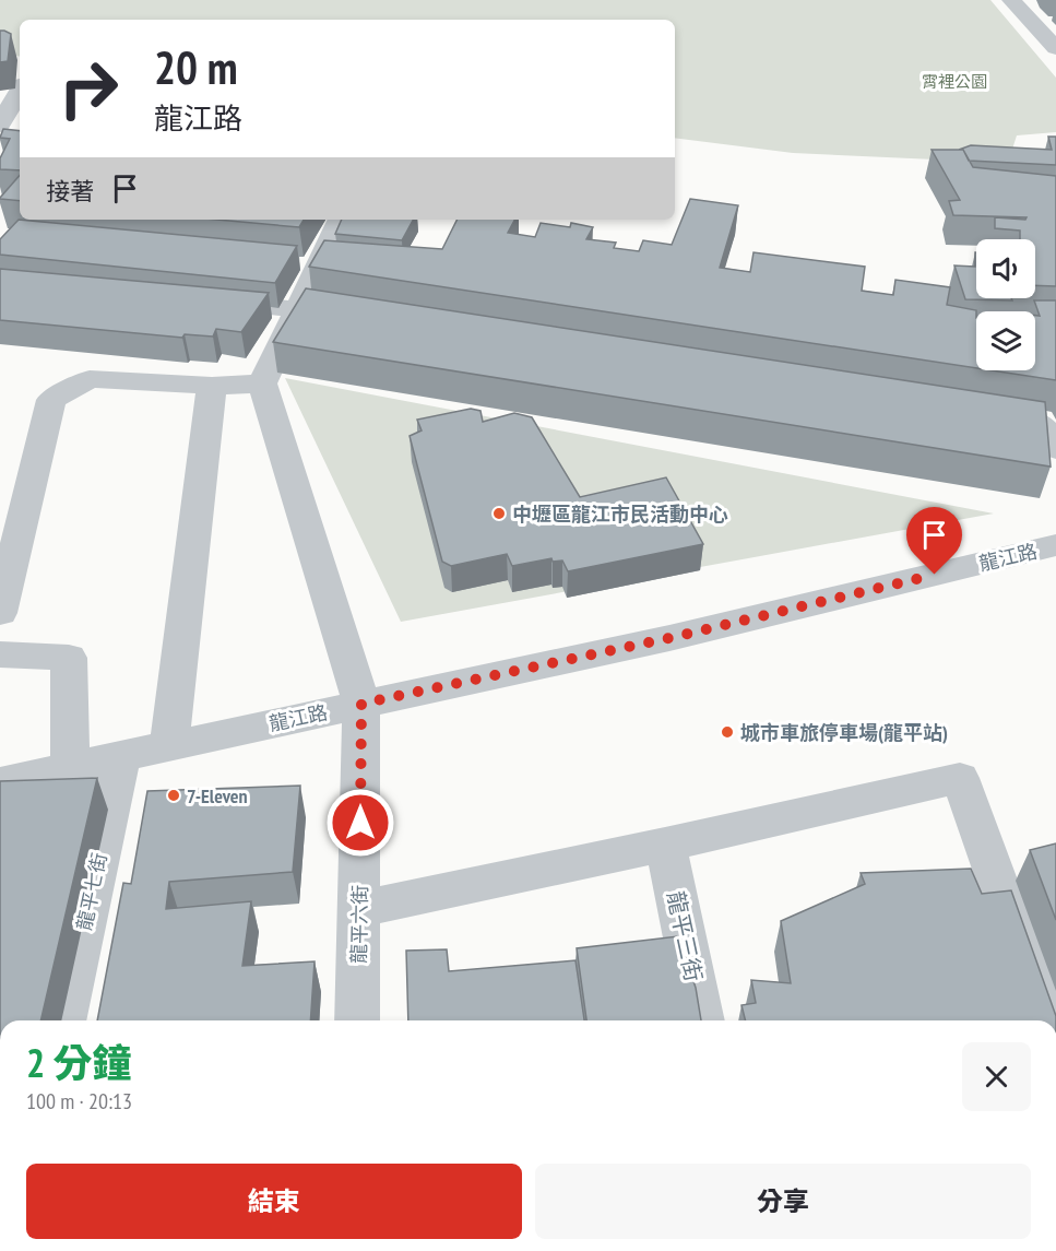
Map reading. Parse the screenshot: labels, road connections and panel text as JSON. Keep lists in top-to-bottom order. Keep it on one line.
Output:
{"streets":{"street":["龍江路","龍平七街","龍平六街","龍平三街"]},"crossings":[["龍江路","龍平七街"],["龍江路","龍平六街"]],"parks":["霄裡公園"],"places":["中壢區龍江市民活動中心","城市車旅停車場(龍平站)","7-Eleven"],"page":{"turn":["20 m","龍江路"],"then":"接著","heading":["2 分鐘","100 m · 20:13"],"buttons":["結束","分享"]}}
